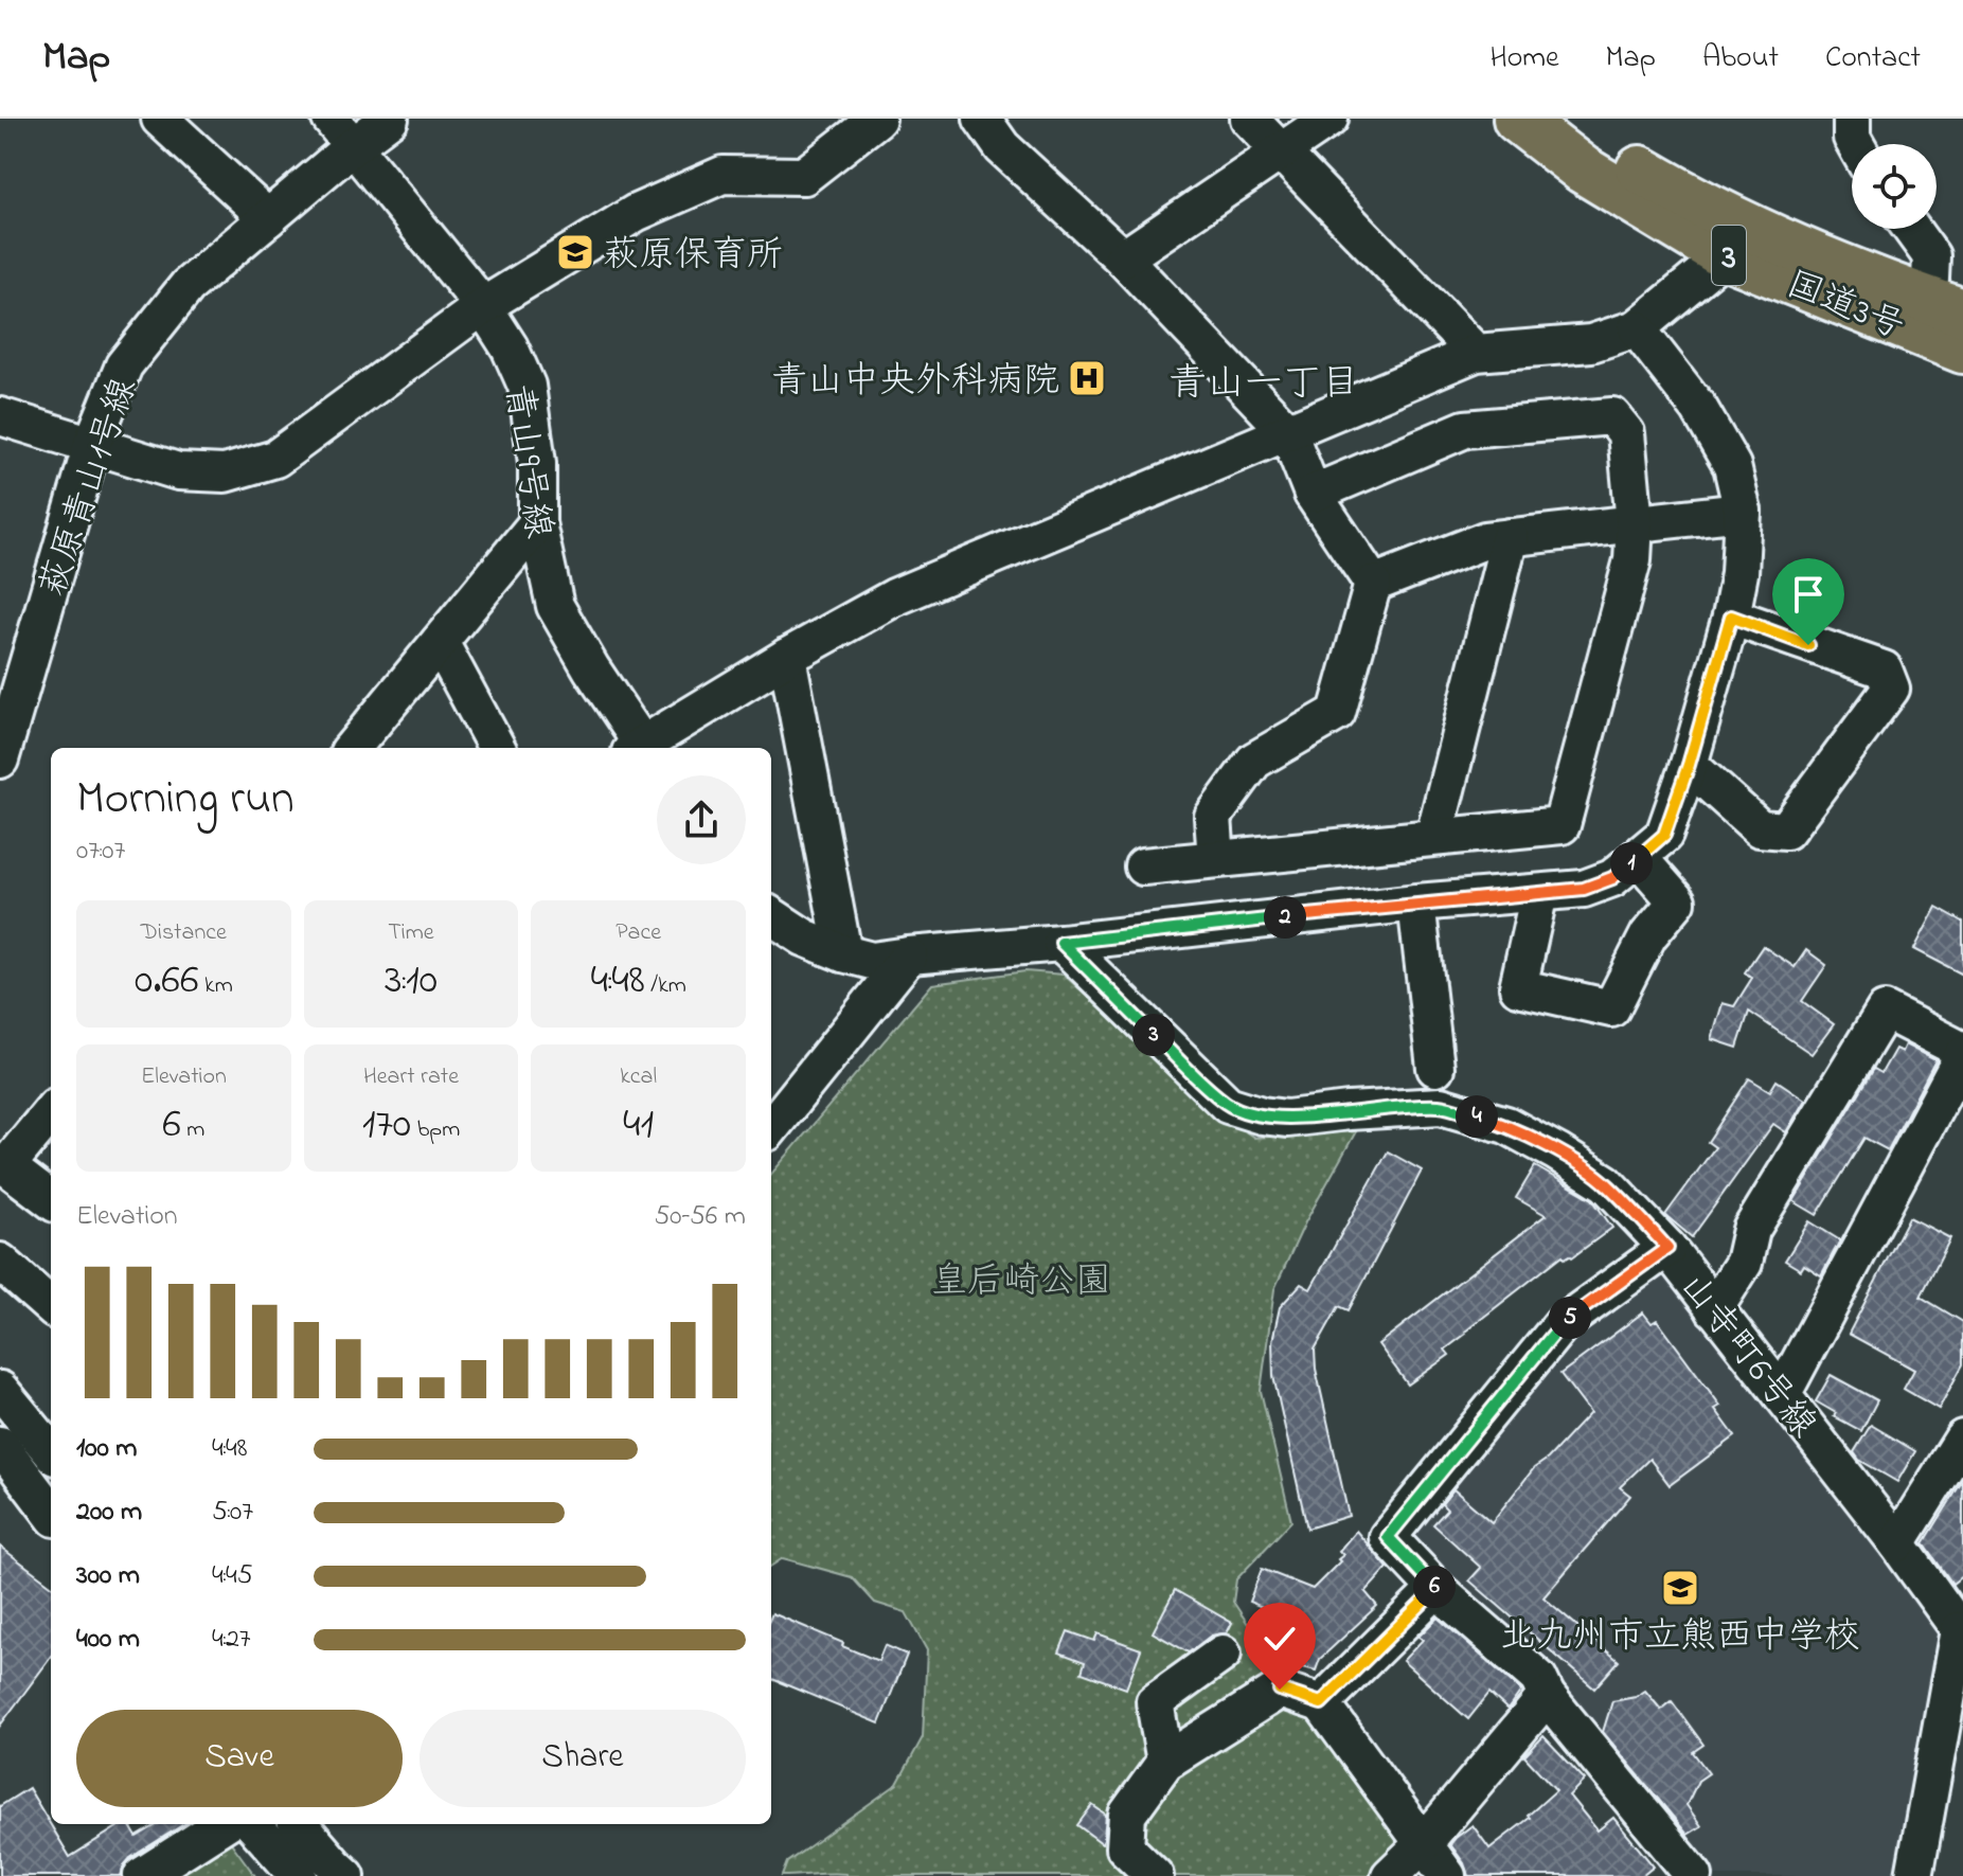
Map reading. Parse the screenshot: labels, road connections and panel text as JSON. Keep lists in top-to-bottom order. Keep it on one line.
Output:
{"streets":{"highway":["3","国道3号"],"street":["青山9号線","萩原青山1号線","山寺町6号線"]},"crossings":[["青山9号線","萩原青山1号線"]],"districts":["青山一丁目"],"parks":["皇后崎公園"],"places":{"school or university":["萩原保育所","北九州市立熊西中学校"],"hospital":["青山中央外科病院"]},"page":{"header":"Map","nav":["Home","Map","About","Contact"],"heading":["Morning run","07:07"],"pins":["1","2","3","4","5","6"],"stats":[["Distance","0.66 km"],["Time","3:10"],["Pace","4:48 /km"],["Elevation","6 m"],["Heart rate","170 bpm"],["kcal","41"]],"chart":["Elevation","50–56 m"],"list":[{"name":"100 m","note":"4:48"},{"name":"200 m","note":"5:07"},{"name":"300 m","note":"4:45"},{"name":"400 m","note":"4:27"}],"buttons":["Save","Share"]}}
